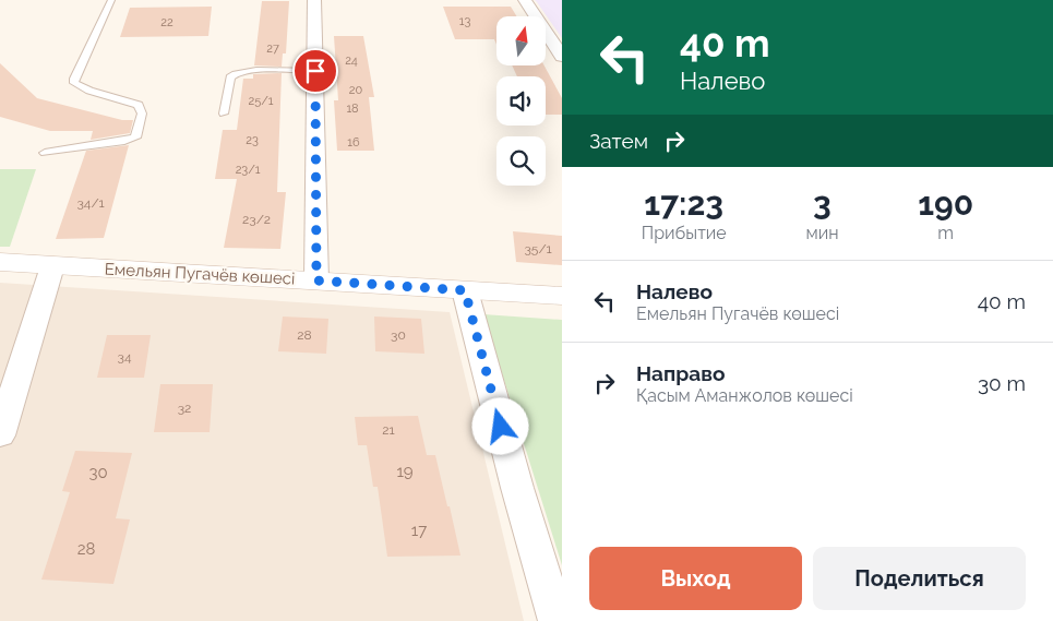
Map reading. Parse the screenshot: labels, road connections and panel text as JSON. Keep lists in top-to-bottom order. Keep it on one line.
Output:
{"streets":{"street":["Емельян Пугачёв көшесі"]},"house_numbers":["13","22","27","24","20","25/1","18","23","16","23/1","34/1","23/2","35/1","28","30","34","32","21","19","30","17","28"],"north":"top","page":{"turn":["40 m","Налево"],"then":"Затем","eta":["17:23","Прибытие","3","мин","190","m"],"list":[{"name":"Налево","note":"Емельян Пугачёв көшесі","value":"40 m"},{"name":"Направо","note":"Қасым Аманжолов көшесі","value":"30 m"}],"buttons":["Выход","Поделиться"]}}
